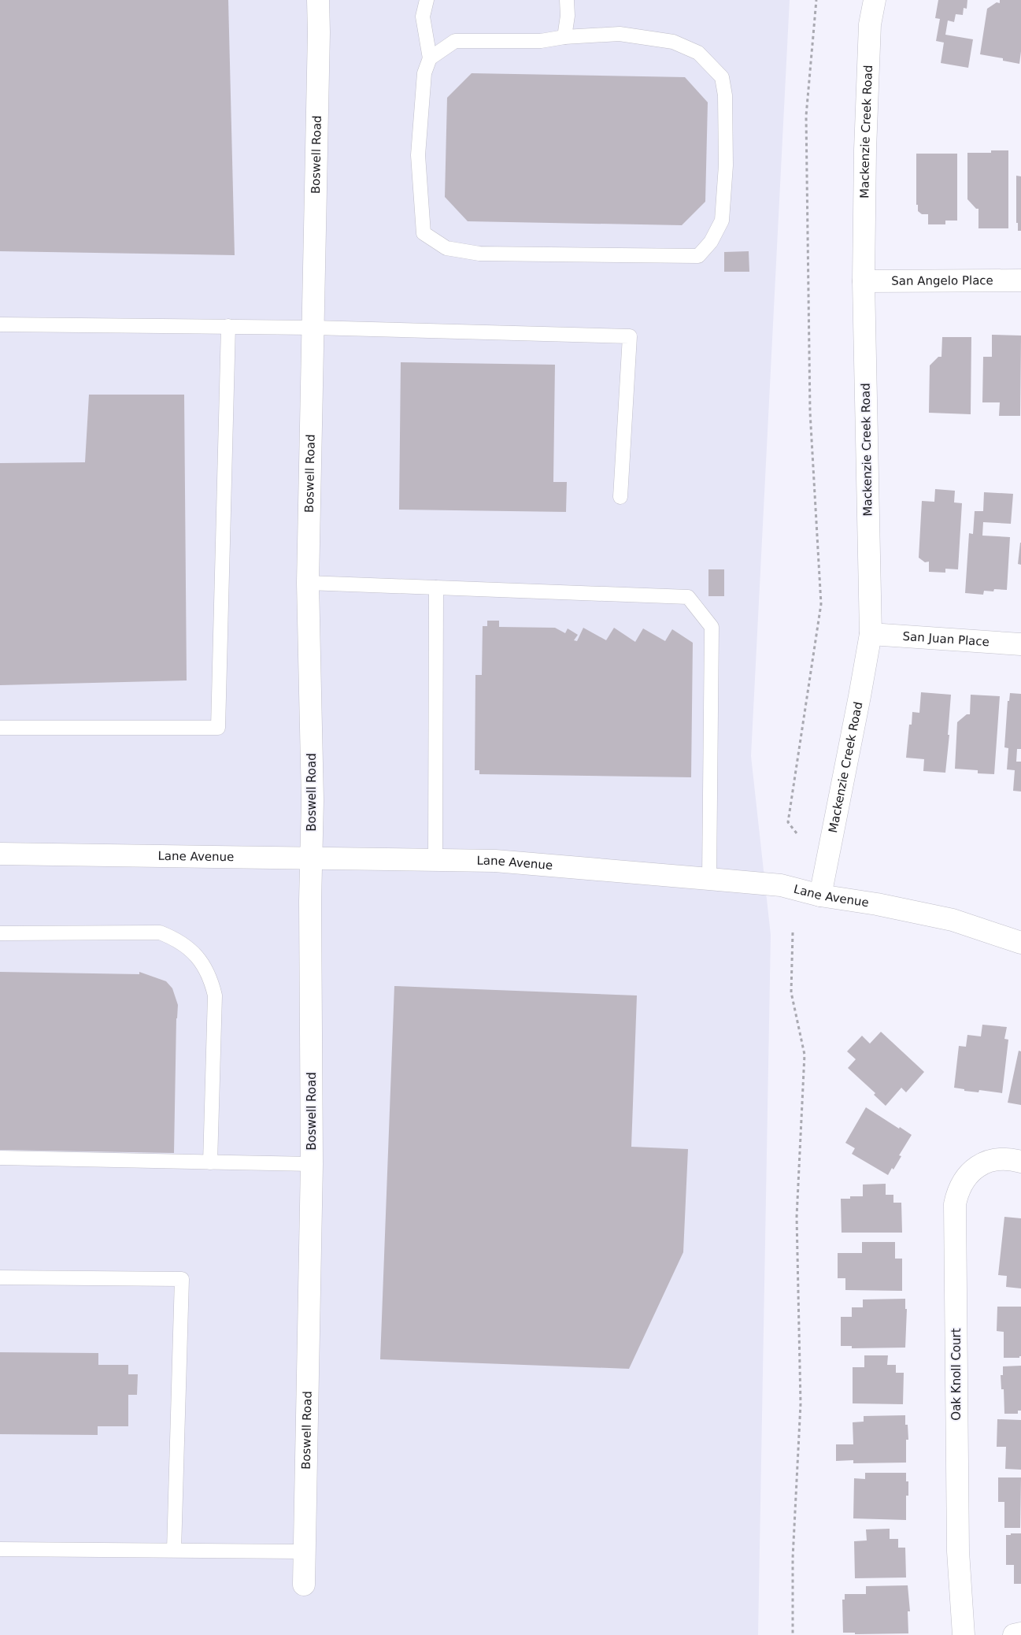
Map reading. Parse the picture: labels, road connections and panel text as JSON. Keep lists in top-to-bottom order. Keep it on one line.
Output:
{"streets":{"street":["Mackenzie Creek Road","Boswell Road","San Angelo Place","San Juan Place","Lane Avenue","Oak Knoll Court"]},"crossings":[["Mackenzie Creek Road","San Angelo Place"],["Mackenzie Creek Road","San Juan Place"],["Mackenzie Creek Road","Lane Avenue"],["Boswell Road","Lane Avenue"]]}
